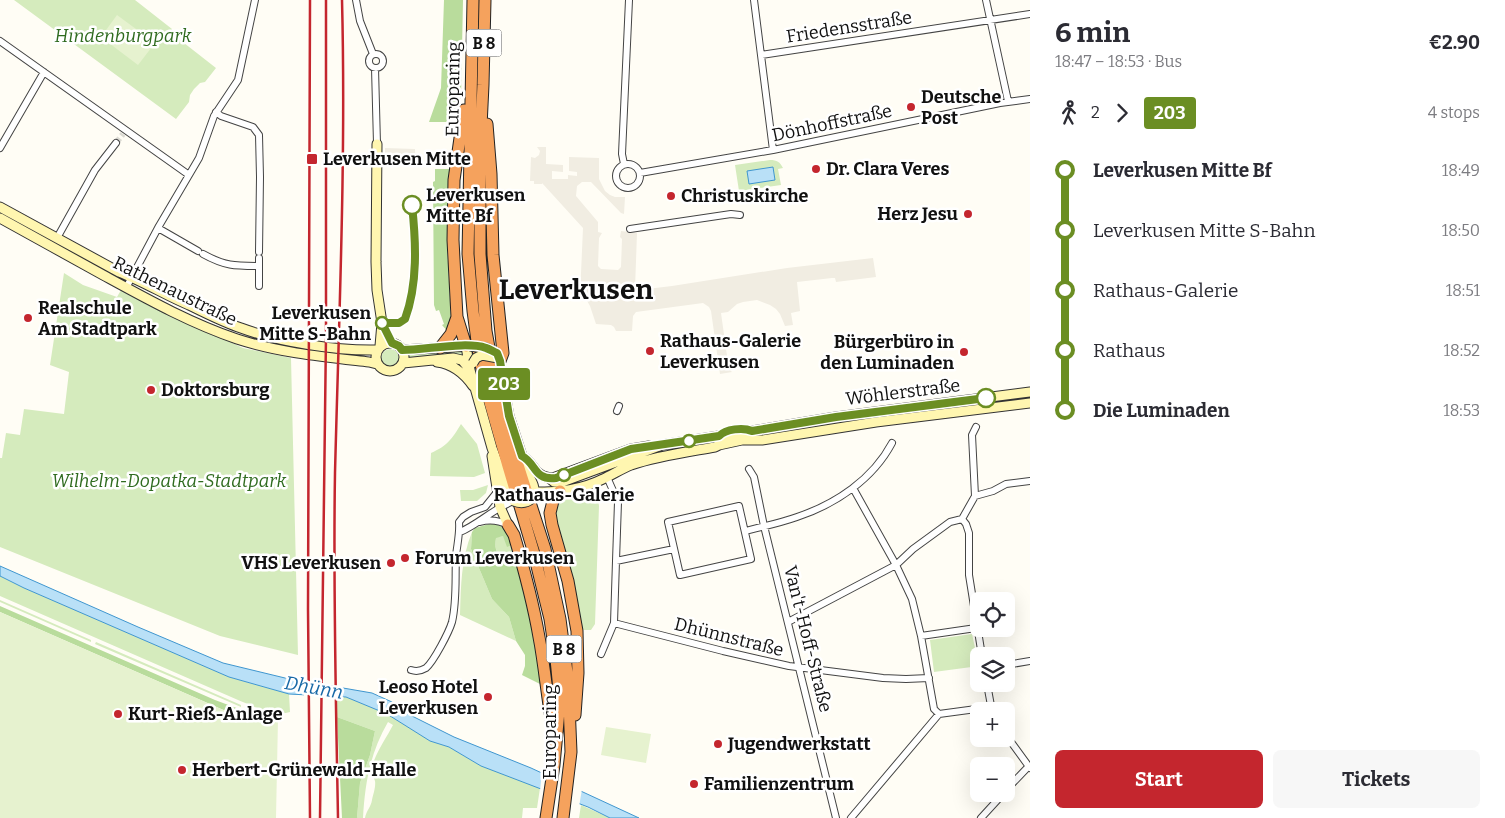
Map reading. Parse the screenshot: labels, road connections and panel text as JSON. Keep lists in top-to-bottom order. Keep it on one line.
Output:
{"streets":{"highway":["B 8","Europaring"],"main road":["Rathenaustraße","Wöhlerstraße"],"street":["Friedensstraße","Dönhoffstraße","Dhünnstraße","Van't-Hoff-Straße"]},"crossings":[["Dhünnstraße","Van't-Hoff-Straße"]],"districts":["Leverkusen"],"water":["Dhünn"],"parks":["Hindenburgpark","Wilhelm-Dopatka-Stadtpark"],"places":{"other":["Deutsche Post","Dr. Clara Veres","Christuskirche","Leverkusen Mitte Bf","Herz Jesu","Realschule Am Stadtpark","Leverkusen Mitte S-Bahn","Rathaus-Galerie Leverkusen","Bürgerbüro in den Luminaden","Doktorsburg","Rathaus-Galerie","Forum Leverkusen","VHS Leverkusen","Leoso Hotel Leverkusen","Kurt-Rieß-Anlage","Jugendwerkstatt","Herbert-Grünewald-Halle","Familienzentrum"],"transit":["Leverkusen Mitte"]},"lines":["bus line 203"],"page":{"on_map":"203","heading":["6 min","18:47 – 18:53 · Bus","€2.90"],"legs":["2","203","4 stops"],"list":[{"name":"Leverkusen Mitte Bf","value":"18:49"},{"name":"Leverkusen Mitte S-Bahn","value":"18:50"},{"name":"Rathaus-Galerie","value":"18:51"},{"name":"Rathaus","value":"18:52"},{"name":"Die Luminaden","value":"18:53"}],"map_buttons":["+","−"],"buttons":["Start","Tickets"]}}
